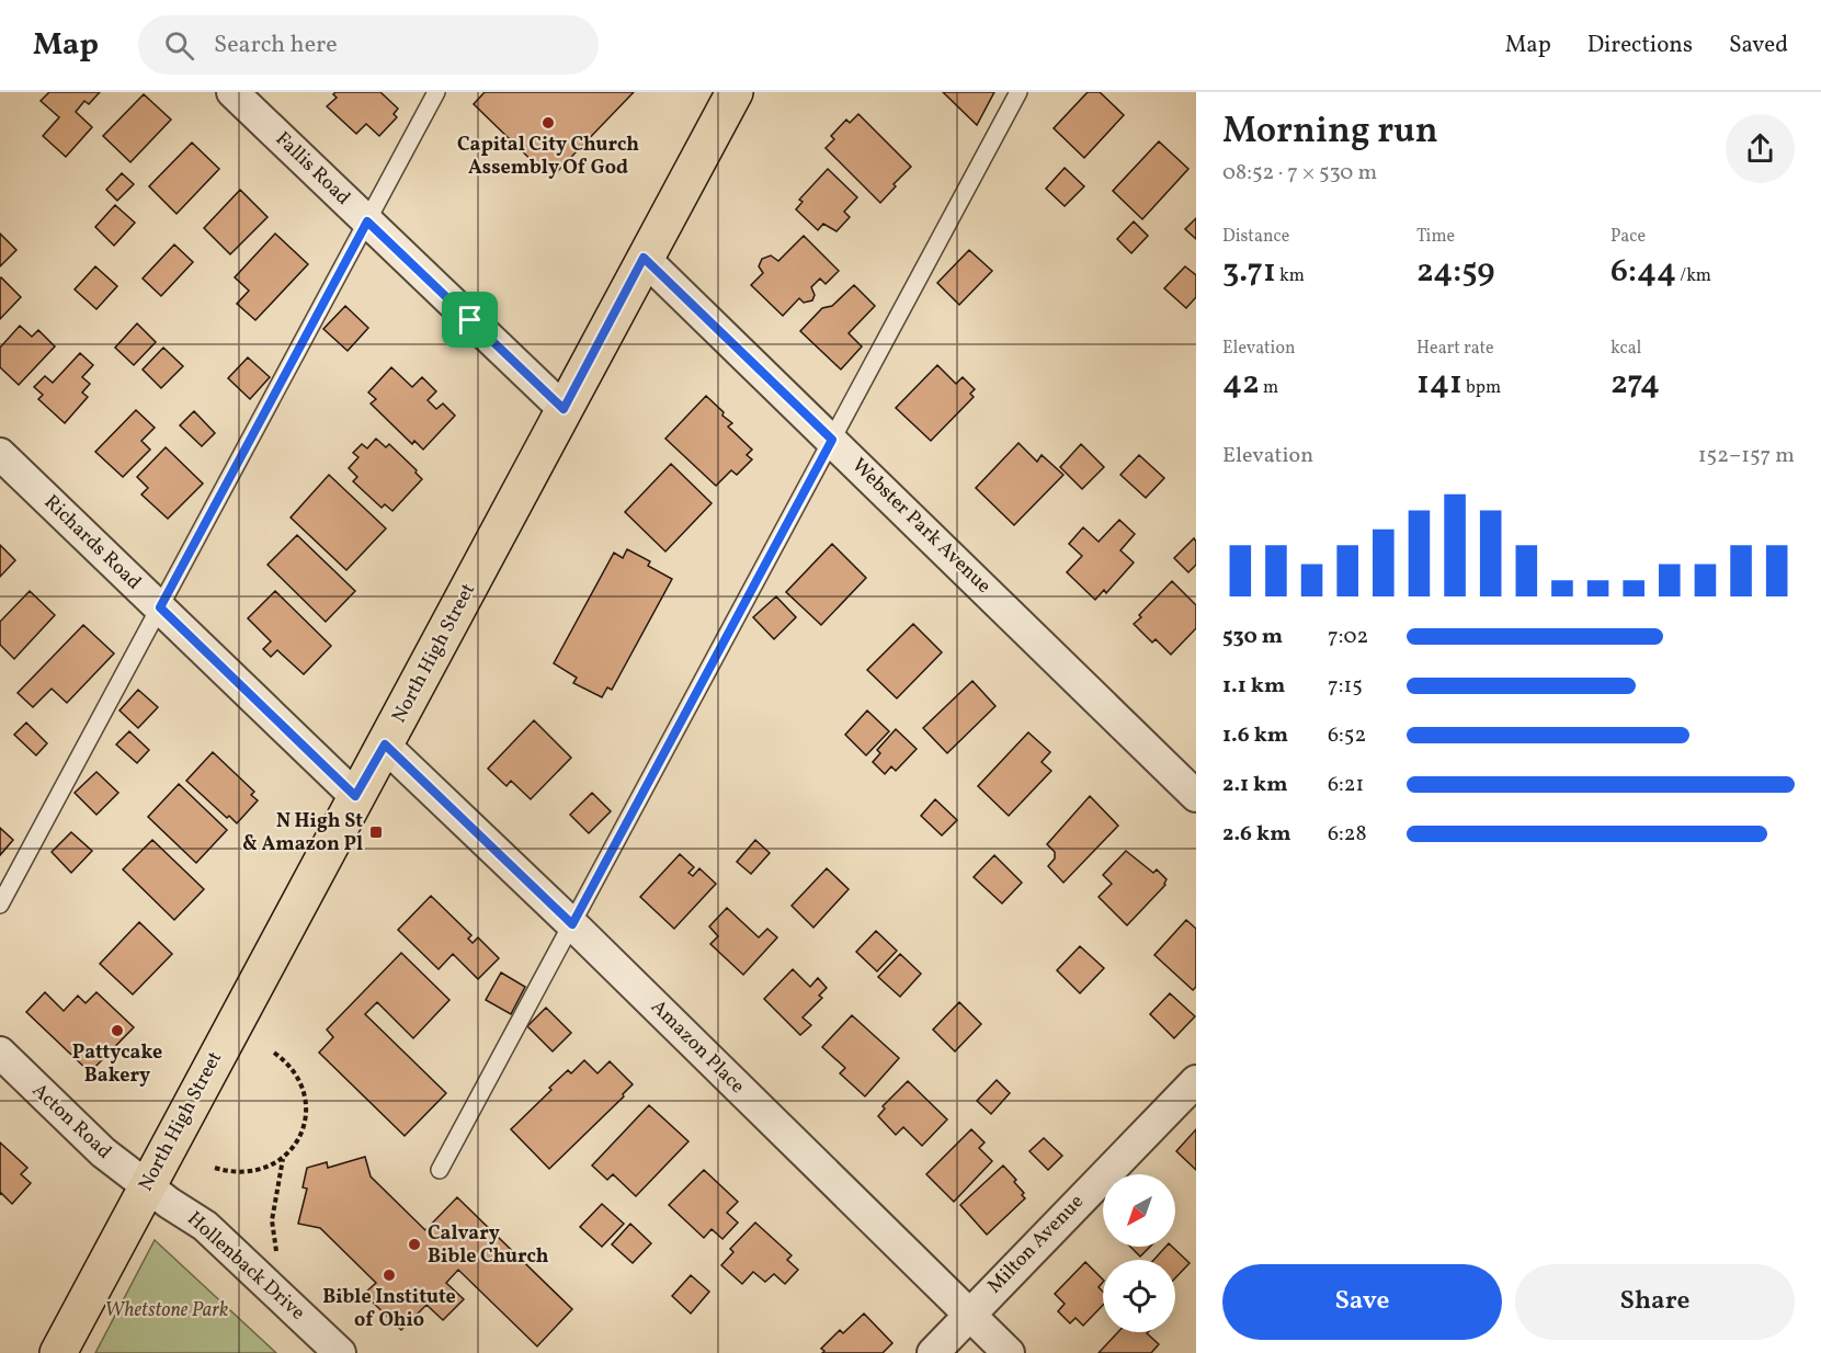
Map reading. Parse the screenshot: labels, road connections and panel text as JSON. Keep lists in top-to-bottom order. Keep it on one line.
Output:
{"streets":{"main road":["North High Street"],"street":["Fallis Road","Webster Park Avenue","Richards Road","Amazon Place","Acton Road","Milton Avenue","Hollenback Drive"]},"crossings":[["Fallis Road","North High Street"],["Webster Park Avenue","North High Street"],["Richards Road","North High Street"],["North High Street","Amazon Place"],["North High Street","Acton Road"],["North High Street","Hollenback Drive"],["Amazon Place","Milton Avenue"],["Acton Road","Hollenback Drive"]],"parks":["Whetstone Park"],"places":{"other":["Capital City Church Assembly Of God","Pattycake Bakery","Calvary Bible Church","Bible Institute of Ohio"],"transit":["N High St & Amazon Pl"]},"north":"bottom left","page":{"header":"Map","search":"Search here","nav":["Map","Directions","Saved"],"heading":["Morning run","08:52 · 7 × 530 m"],"stats":[["Distance","3.71 km"],["Time","24:59"],["Pace","6:44 /km"],["Elevation","42 m"],["Heart rate","141 bpm"],["kcal","274"]],"chart":["Elevation","152–157 m"],"list":[{"name":"530 m","note":"7:02"},{"name":"1.1 km","note":"7:15"},{"name":"1.6 km","note":"6:52"},{"name":"2.1 km","note":"6:21"},{"name":"2.6 km","note":"6:28"}],"buttons":["Save","Share"]}}
